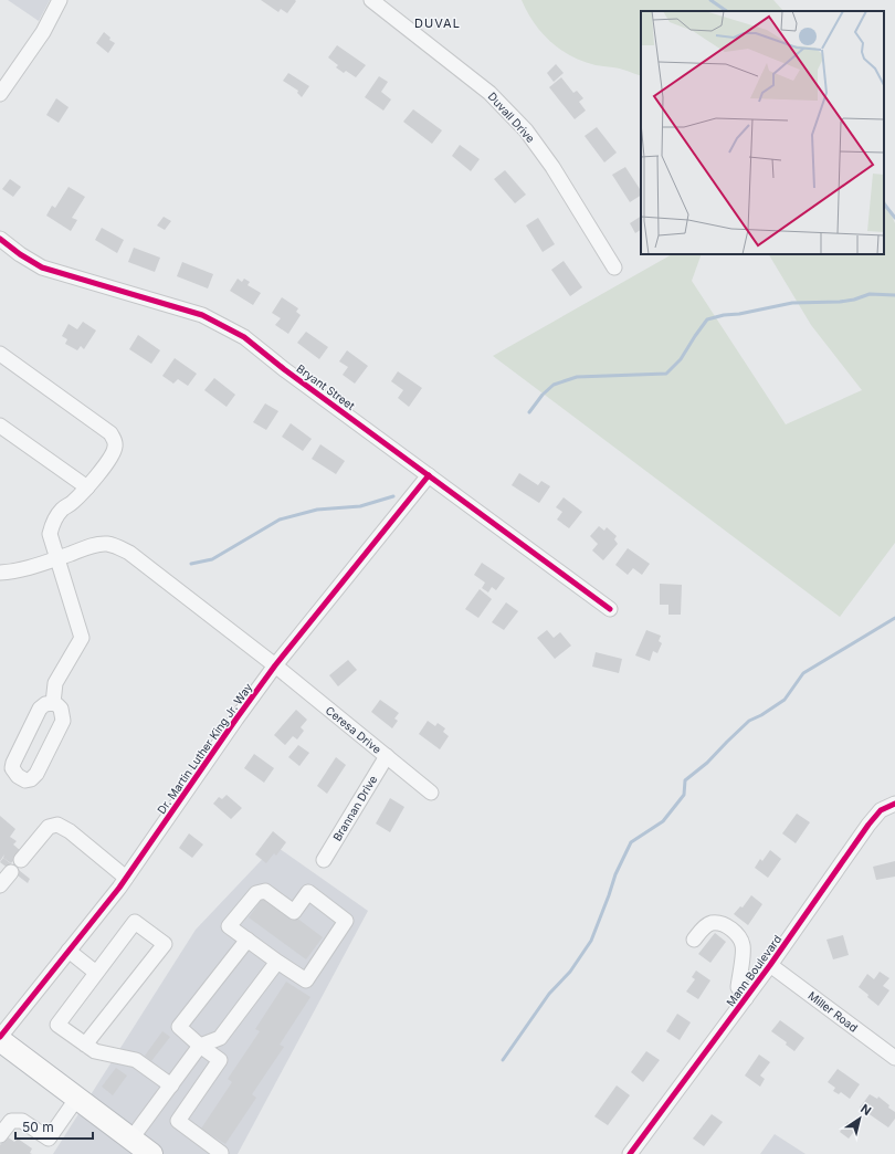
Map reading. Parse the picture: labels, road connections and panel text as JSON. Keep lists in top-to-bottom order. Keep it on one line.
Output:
{"streets":{"street":["Duvall Drive","Bryant Street","Ceresa Drive","Dr. Martin Luther King Jr. Way","Brannan Drive","Mann Boulevard","Miller Road"]},"crossings":[["Bryant Street","Dr. Martin Luther King Jr. Way"],["Ceresa Drive","Dr. Martin Luther King Jr. Way"],["Ceresa Drive","Brannan Drive"],["Mann Boulevard","Miller Road"]],"districts":["DUVAL"],"scale_bar":"50 m","north":"top right"}
